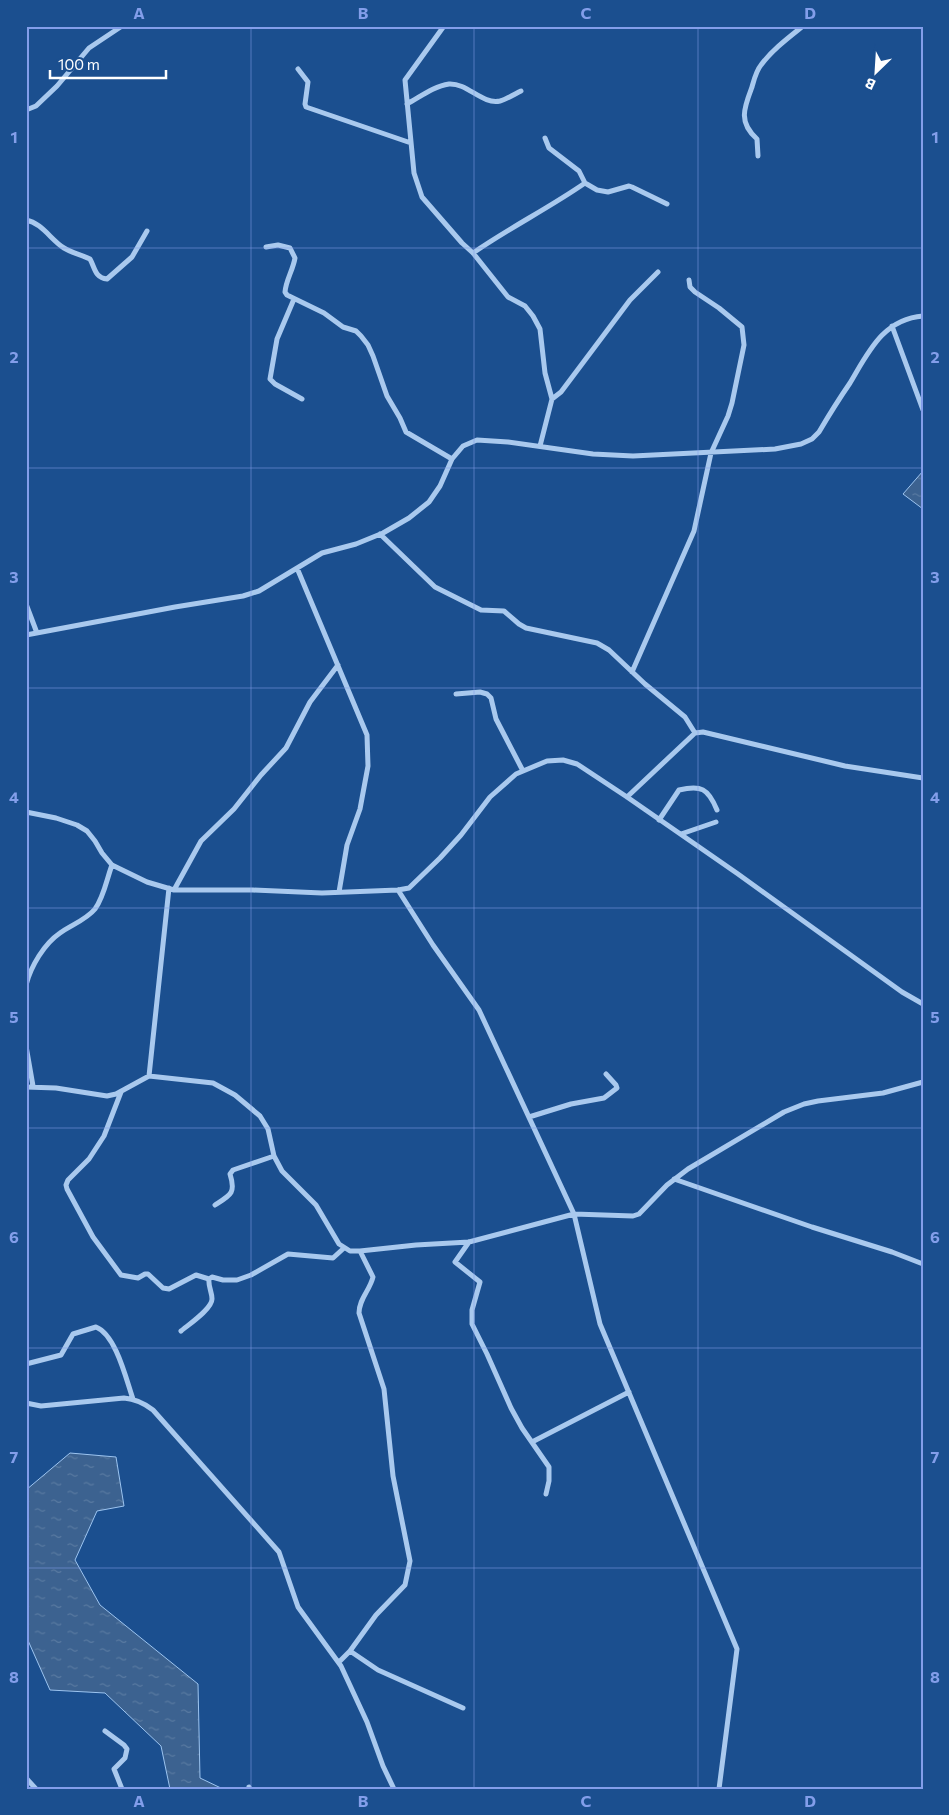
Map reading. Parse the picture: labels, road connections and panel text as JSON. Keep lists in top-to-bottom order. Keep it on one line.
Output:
{"scale_bar":"100 m","north":"bottom left","grid":{"columns":["A","B","C","D"],"rows":["1","2","3","4","5","6","7","8"]}}
